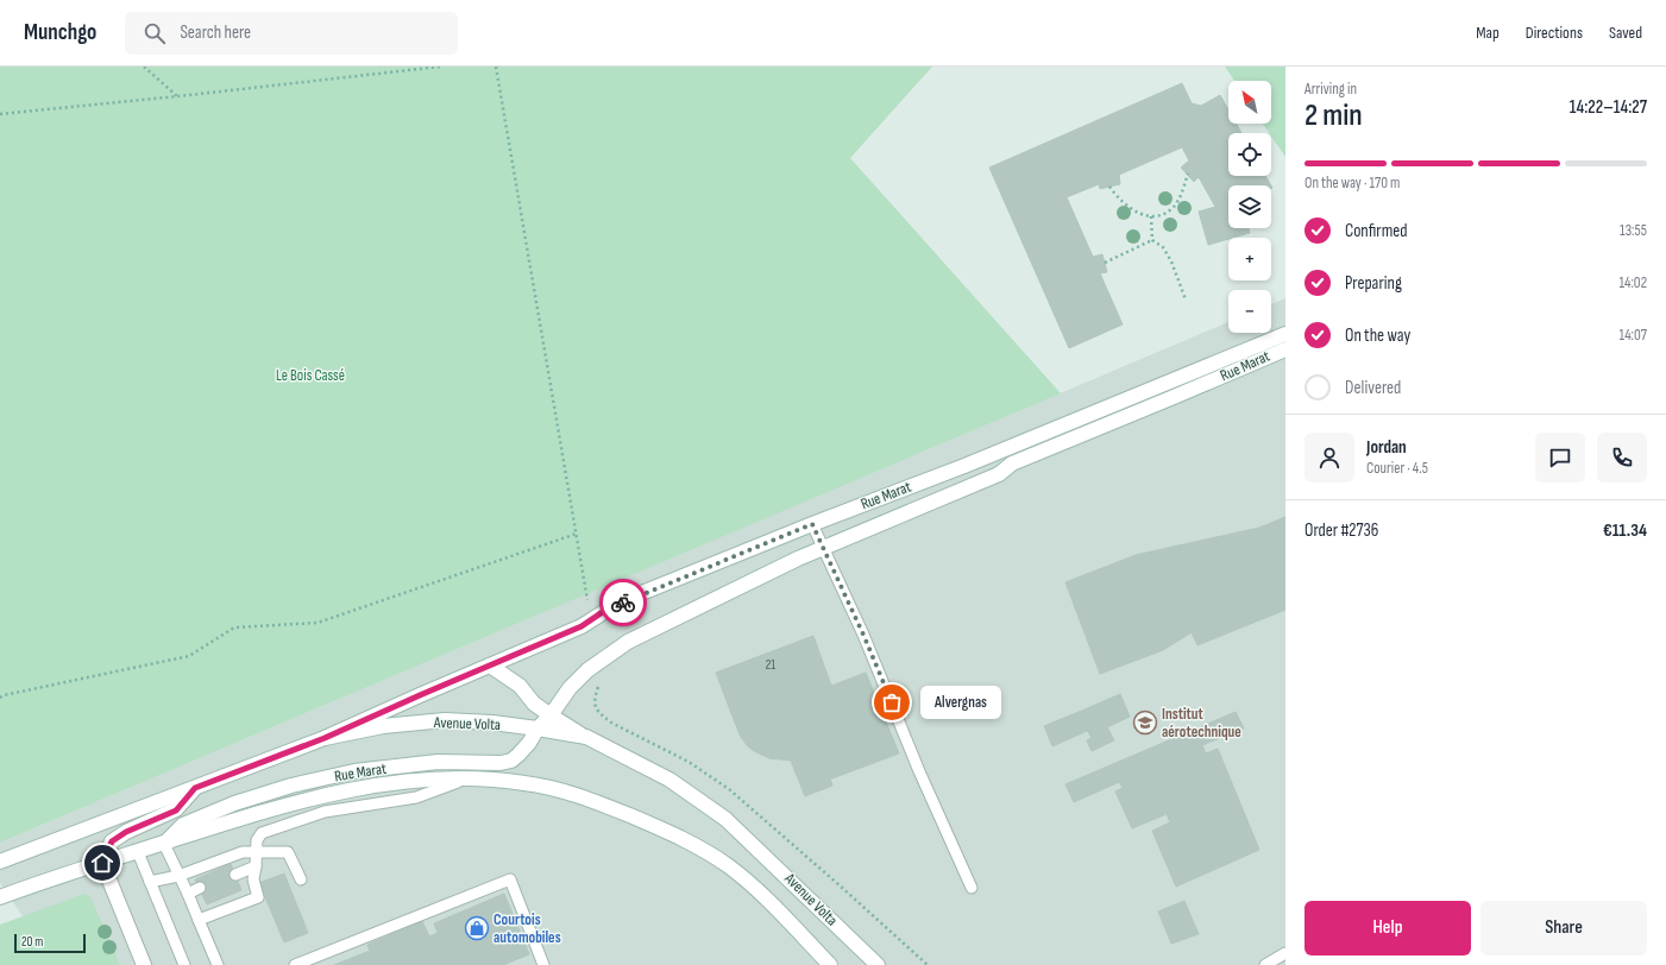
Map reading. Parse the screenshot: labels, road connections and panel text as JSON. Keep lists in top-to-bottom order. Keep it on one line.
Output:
{"streets":{"main road":["Rue Marat","Avenue Volta"]},"crossings":[["Rue Marat","Avenue Volta"]],"parks":["Le Bois Cassé"],"places":{"other":["Alvergnas"],"school or university":["Institut aérotechnique"],"shop":["Courtois automobiles"]},"house_numbers":["21"],"scale_bar":"20 m","north":"top left","page":{"header":"Munchgo","search":"Search here","nav":["Map","Directions","Saved"],"heading":["2 min","Arriving in","14:22–14:27"],"panel":["Jordan","Courier · 4.5","Order #2736","€11.34"],"map_buttons":["+","−"],"bar":"On the way · 170 m","list":[["Confirmed","13:55"],["Preparing","14:02"],["On the way","14:07"],"Delivered"],"bubble":"Alvergnas","buttons":["Help","Share"],"scale":"20 m"}}
